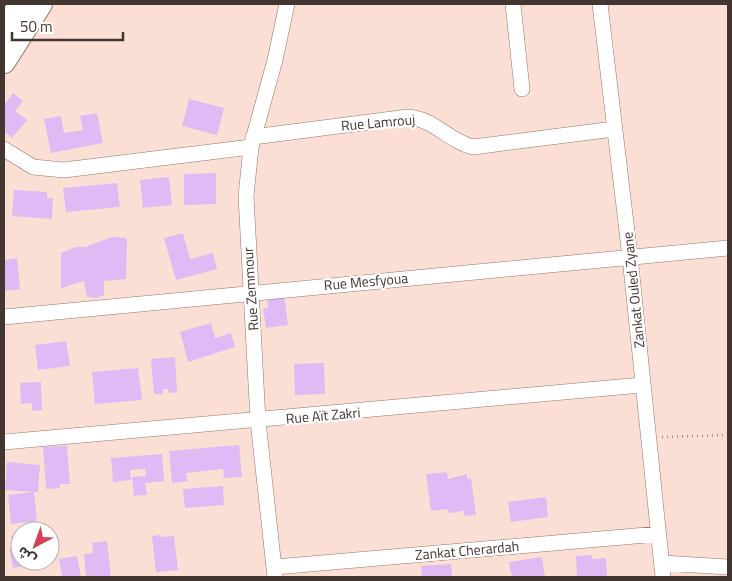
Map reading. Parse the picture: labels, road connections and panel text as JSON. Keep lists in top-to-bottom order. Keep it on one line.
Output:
{"streets":{"street":["Rue Lamrouj","Rue Mesfyoua","Rue Zemmour","Zankat Ouled Zyane","Rue Aït Zakri","Zankat Cherardah"]},"crossings":[["Rue Lamrouj","Rue Zemmour"],["Rue Lamrouj","Zankat Ouled Zyane"],["Rue Mesfyoua","Rue Zemmour"],["Rue Mesfyoua","Zankat Ouled Zyane"],["Rue Zemmour","Rue Aït Zakri"],["Rue Zemmour","Zankat Cherardah"],["Zankat Ouled Zyane","Rue Aït Zakri"],["Zankat Ouled Zyane","Zankat Cherardah"]],"scale_bar":"50 m","north":"bottom left"}
